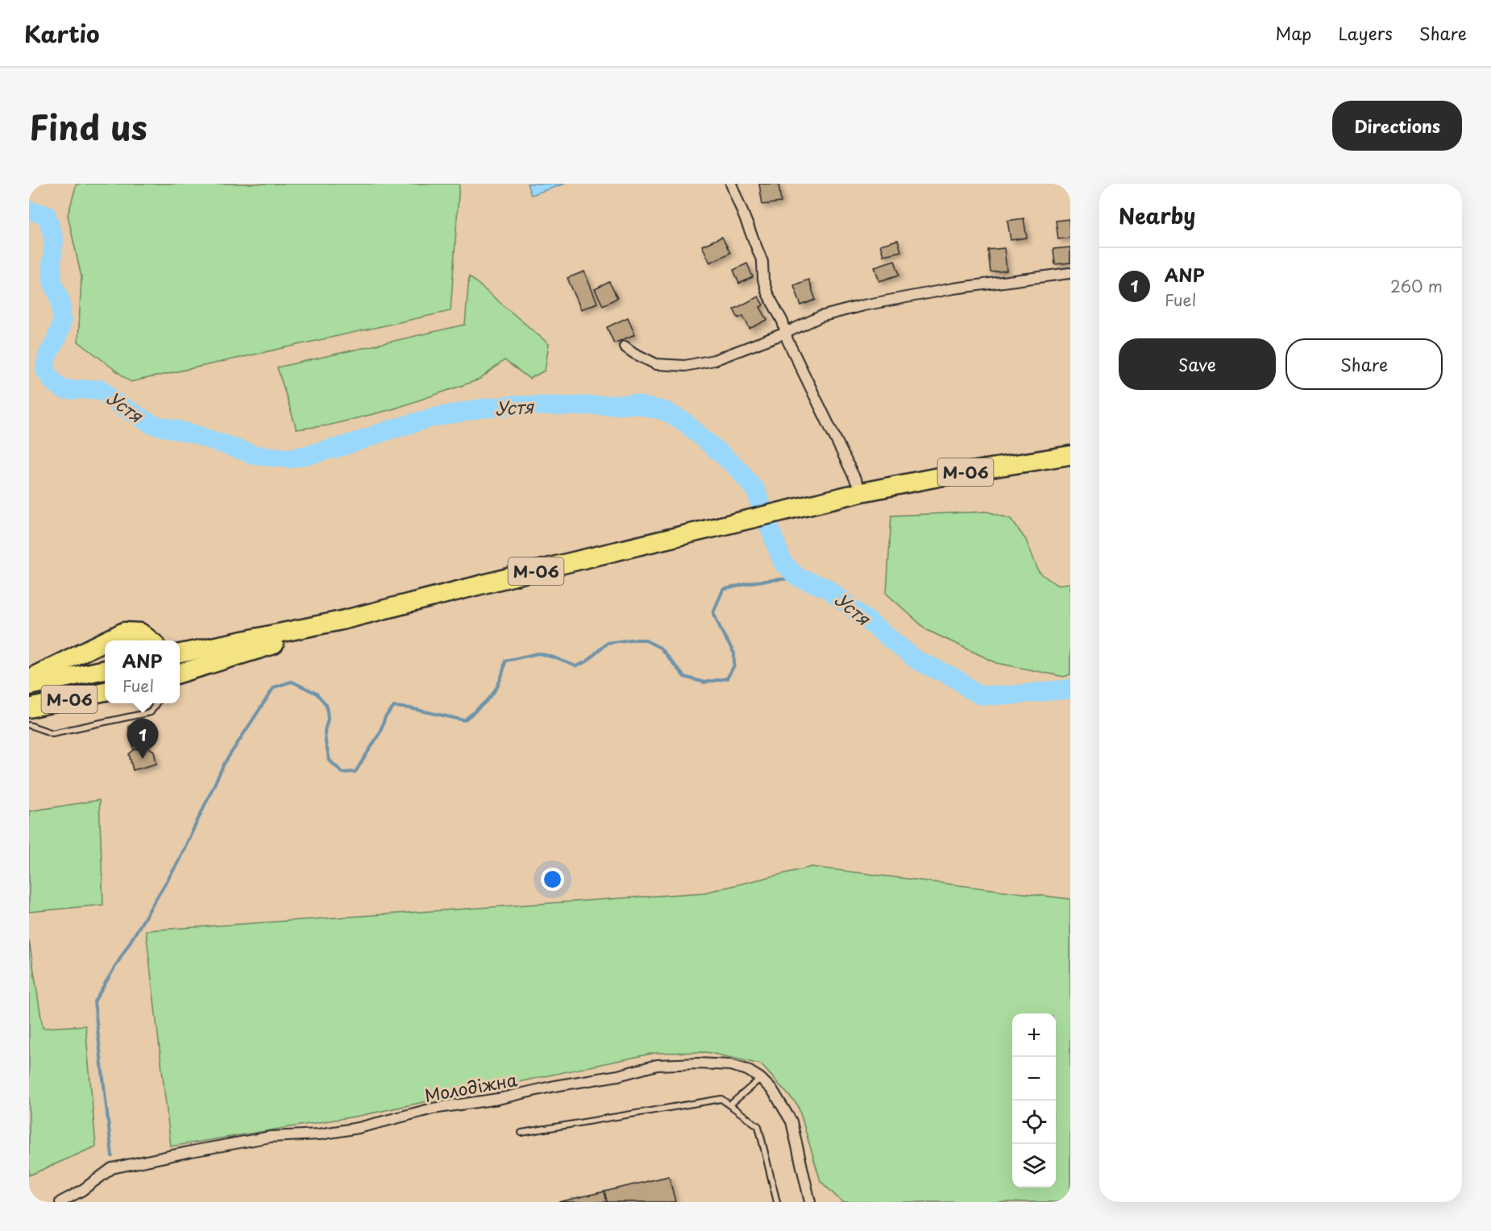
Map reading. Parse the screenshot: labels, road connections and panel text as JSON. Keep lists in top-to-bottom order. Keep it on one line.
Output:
{"streets":{"highway":["М-06"],"street":["Молодіжна"]},"water":["Устя"],"page":{"header":"Kartio","nav":["Map","Layers","Share"],"title":"Find us","buttons":["Directions",["Save","Share"]],"heading":"Nearby","list":[{"mark":"1","name":"ANP","note":"Fuel","value":"260 m"}],"popup":["ANP","Fuel"],"pins":"1","map_buttons":["+","−"]}}
